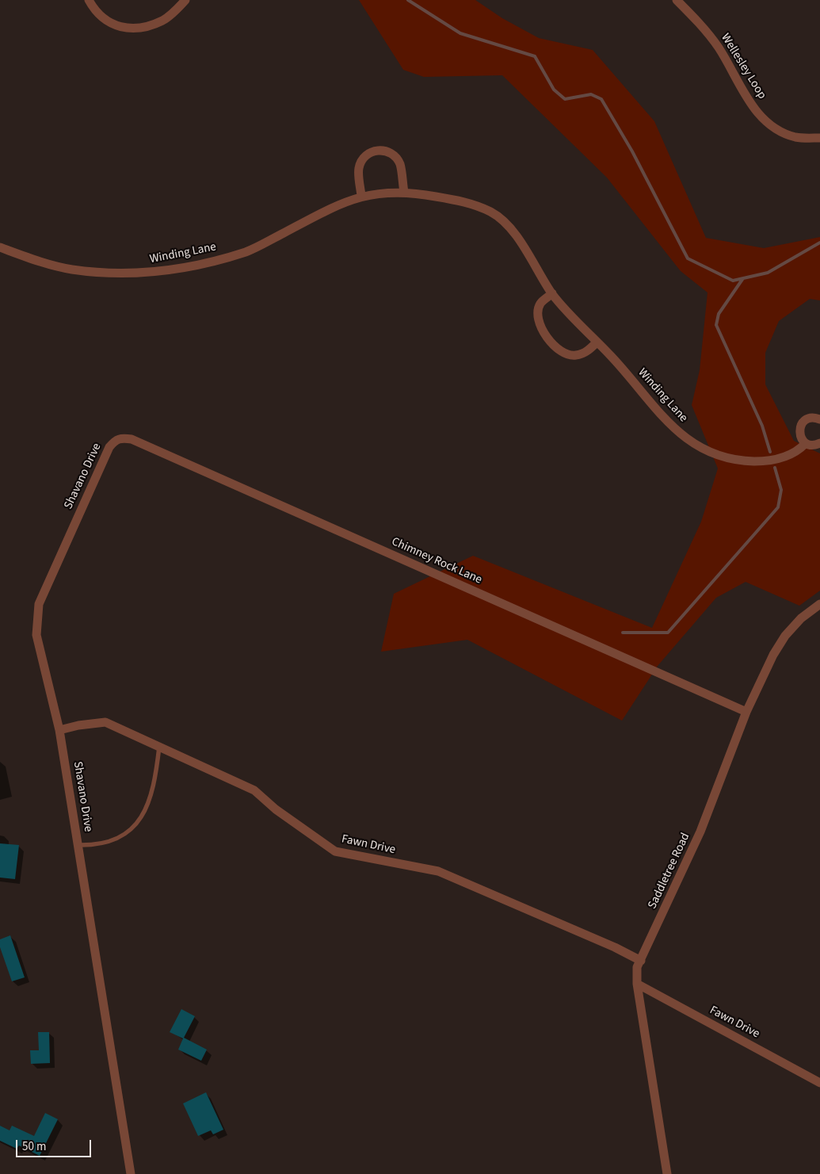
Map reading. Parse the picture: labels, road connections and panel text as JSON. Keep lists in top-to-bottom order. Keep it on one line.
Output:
{"streets":{"street":["Wellesley Loop","Winding Lane","Shavano Drive","Chimney Rock Lane","Fawn Drive","Saddletree Road"]},"crossings":[["Shavano Drive","Chimney Rock Lane"],["Shavano Drive","Fawn Drive"],["Chimney Rock Lane","Saddletree Road"],["Fawn Drive","Saddletree Road"]],"scale_bar":"50 m"}
